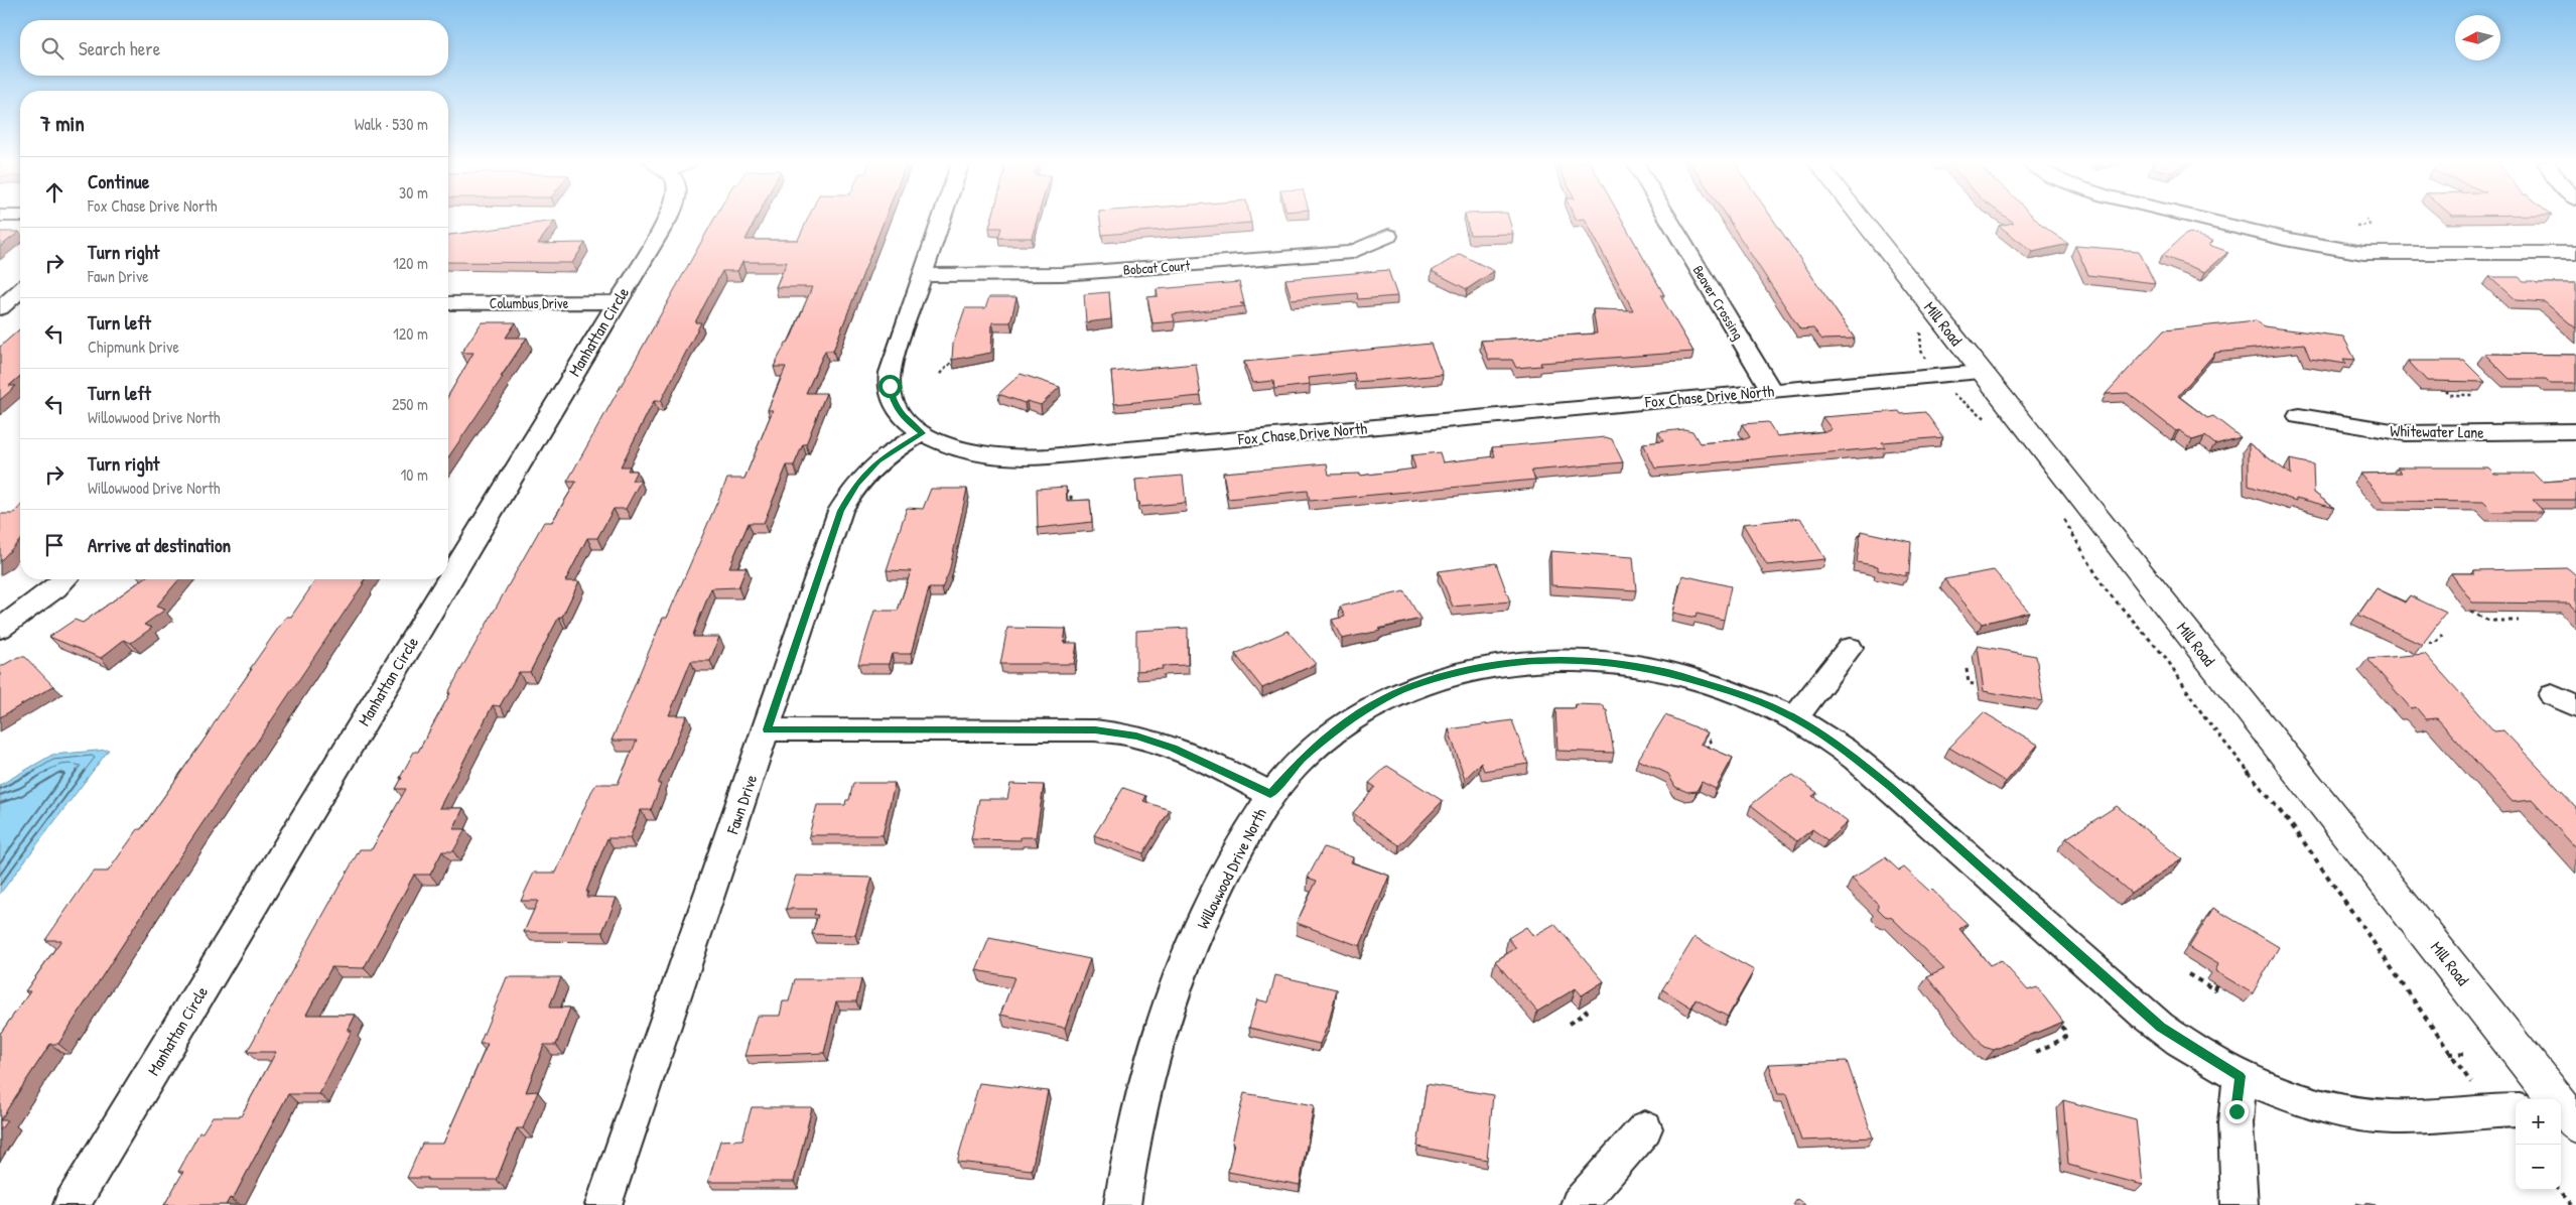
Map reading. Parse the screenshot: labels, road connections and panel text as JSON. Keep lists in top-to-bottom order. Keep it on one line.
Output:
{"streets":{"street":["Bobcat Court","Columbus Drive","Beaver Crossing","Mill Road","Manhattan Circle","Fox Chase Drive North","Whitewater Lane","Fawn Drive","Willowwood Drive North"]},"crossings":[["Bobcat Court","Fox Chase Drive North"],["Columbus Drive","Manhattan Circle"],["Beaver Crossing","Fox Chase Drive North"],["Mill Road","Fox Chase Drive North"],["Fox Chase Drive North","Fawn Drive"]],"north":"left","page":{"search":"Search here","heading":["7 min","Walk · 530 m"],"list":[["Continue","Fox Chase Drive North","30 m"],["Turn right","Fawn Drive","120 m"],["Turn left","Chipmunk Drive","120 m"],["Turn left","Willowwood Drive North","250 m"],["Turn right","Willowwood Drive North","10 m"],"Arrive at destination"],"map_buttons":["+","−"]}}
